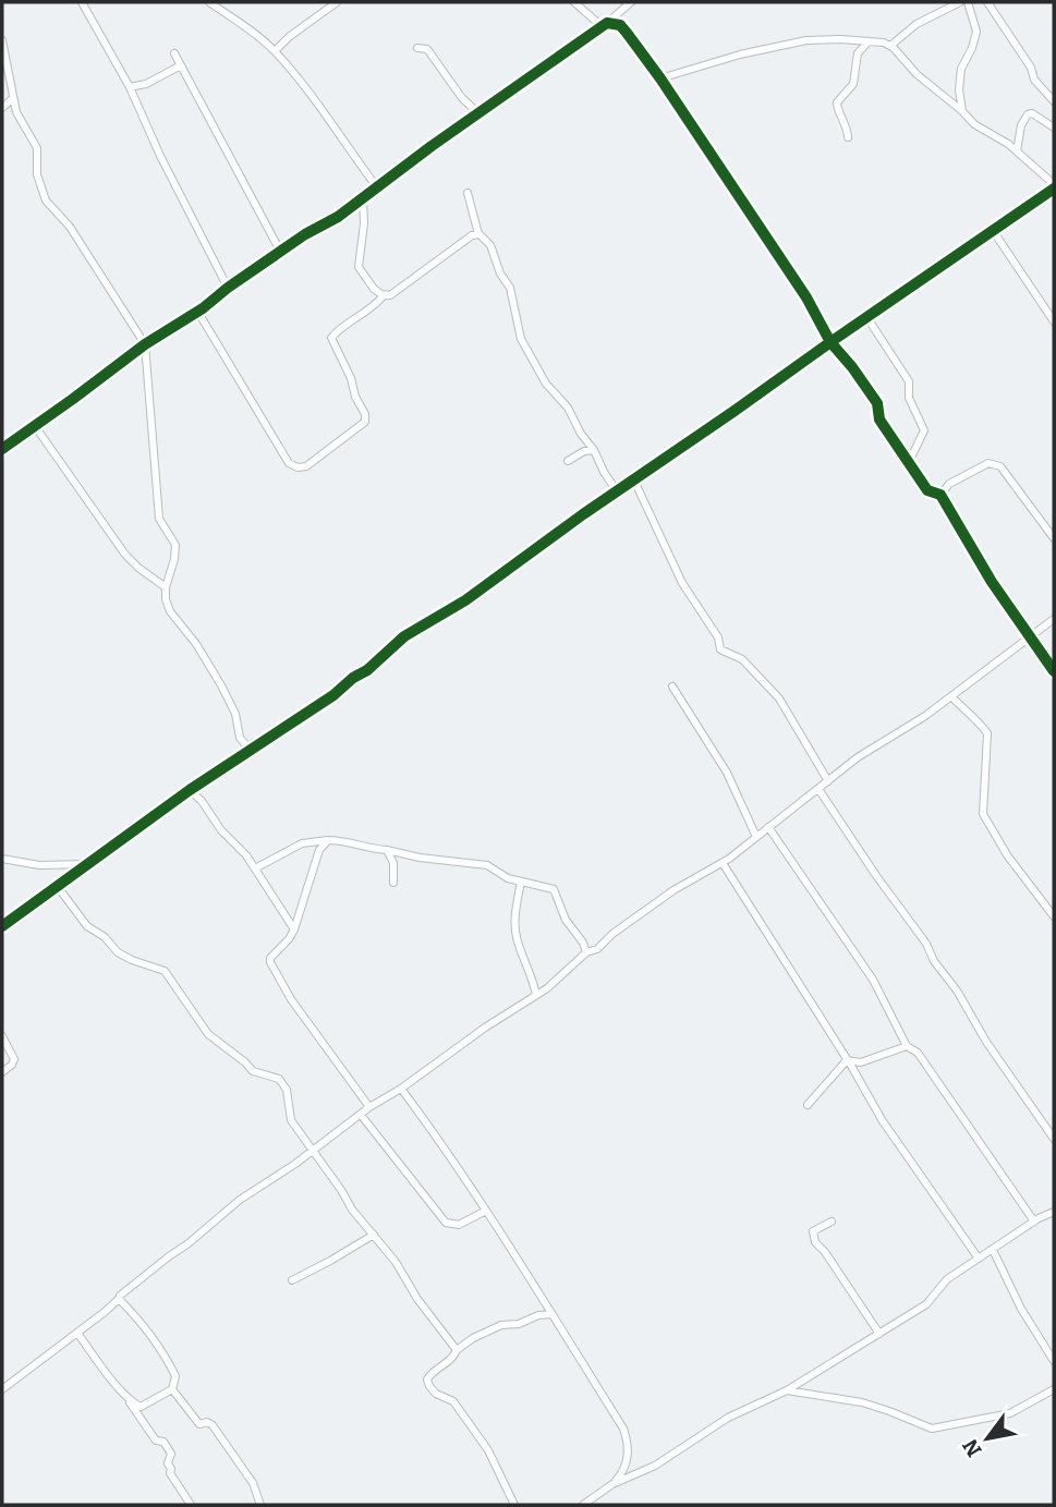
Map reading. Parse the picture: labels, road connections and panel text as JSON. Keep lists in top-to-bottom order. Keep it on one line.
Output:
{"north":"bottom left"}
